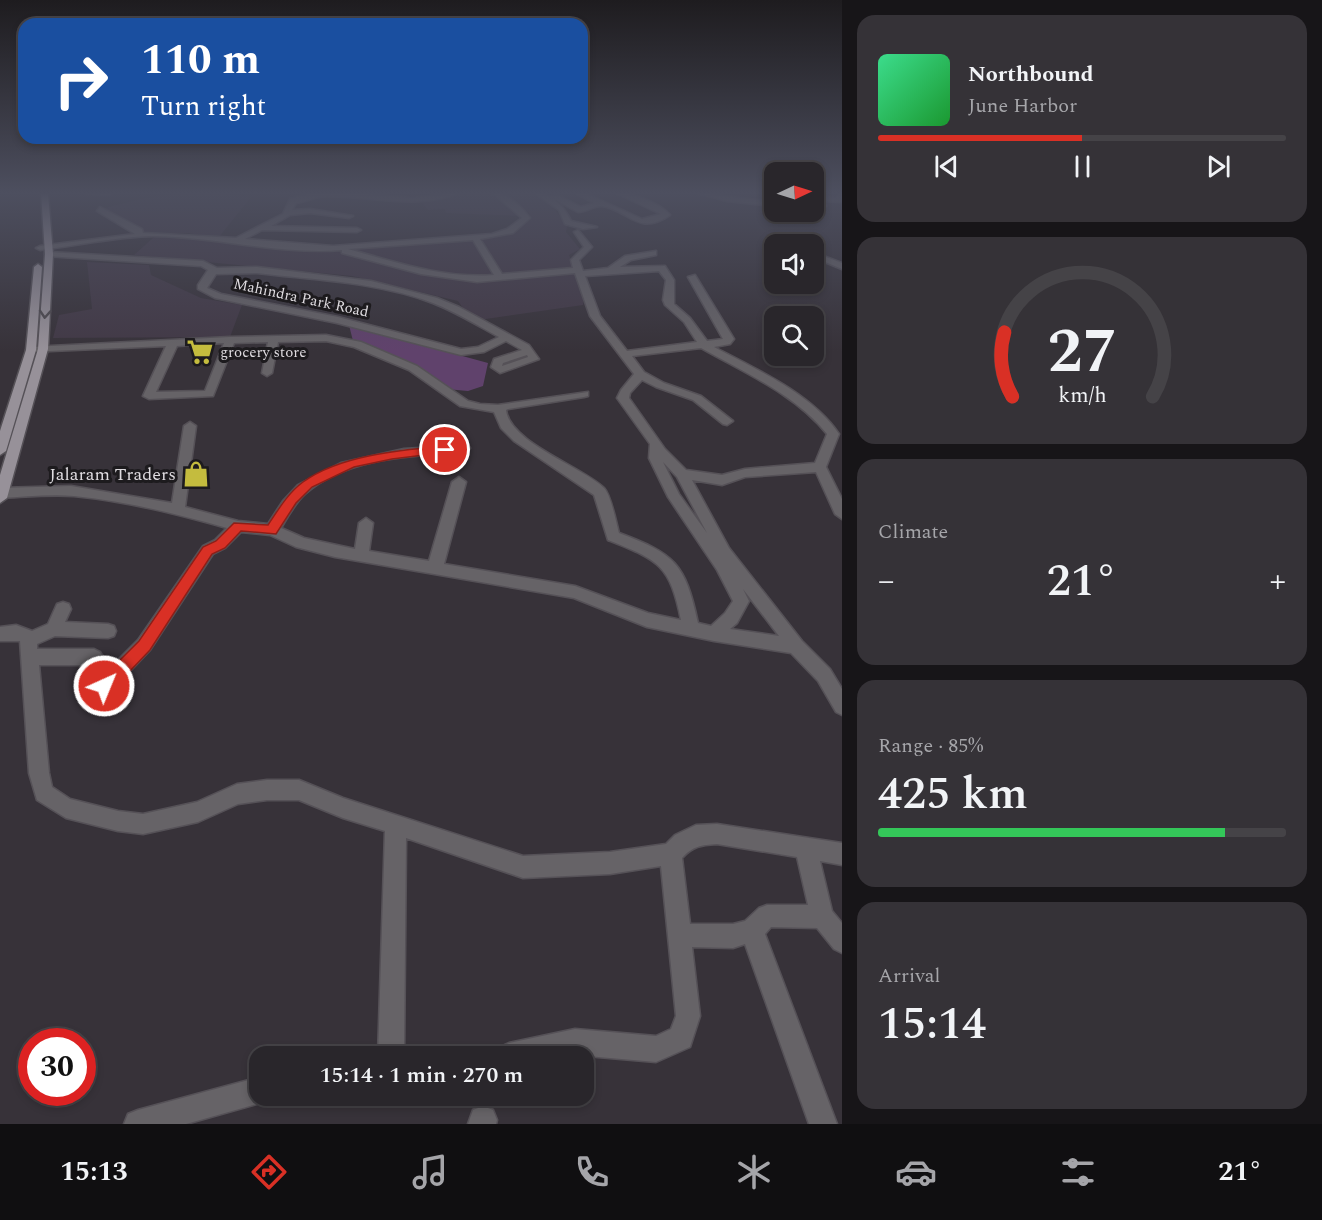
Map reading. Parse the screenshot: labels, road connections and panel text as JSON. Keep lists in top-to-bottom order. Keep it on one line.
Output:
{"streets":{"street":["Mahindra Park Road"]},"places":{"supermarket":["grocery store"],"shop":["Jalaram Traders"]},"north":"right","page":{"turn":["110 m","Turn right"],"song":["Northbound","June Harbor"],"tile":["Climate",["Range · 85%","425 km"],["Arrival","15:14"]],"heat":["−","21°","+"],"limit":"30","trip":"15:14 · 1 min · 270 m","tabs":["15:13","21°"],"gauge":["27","km/h"]}}
